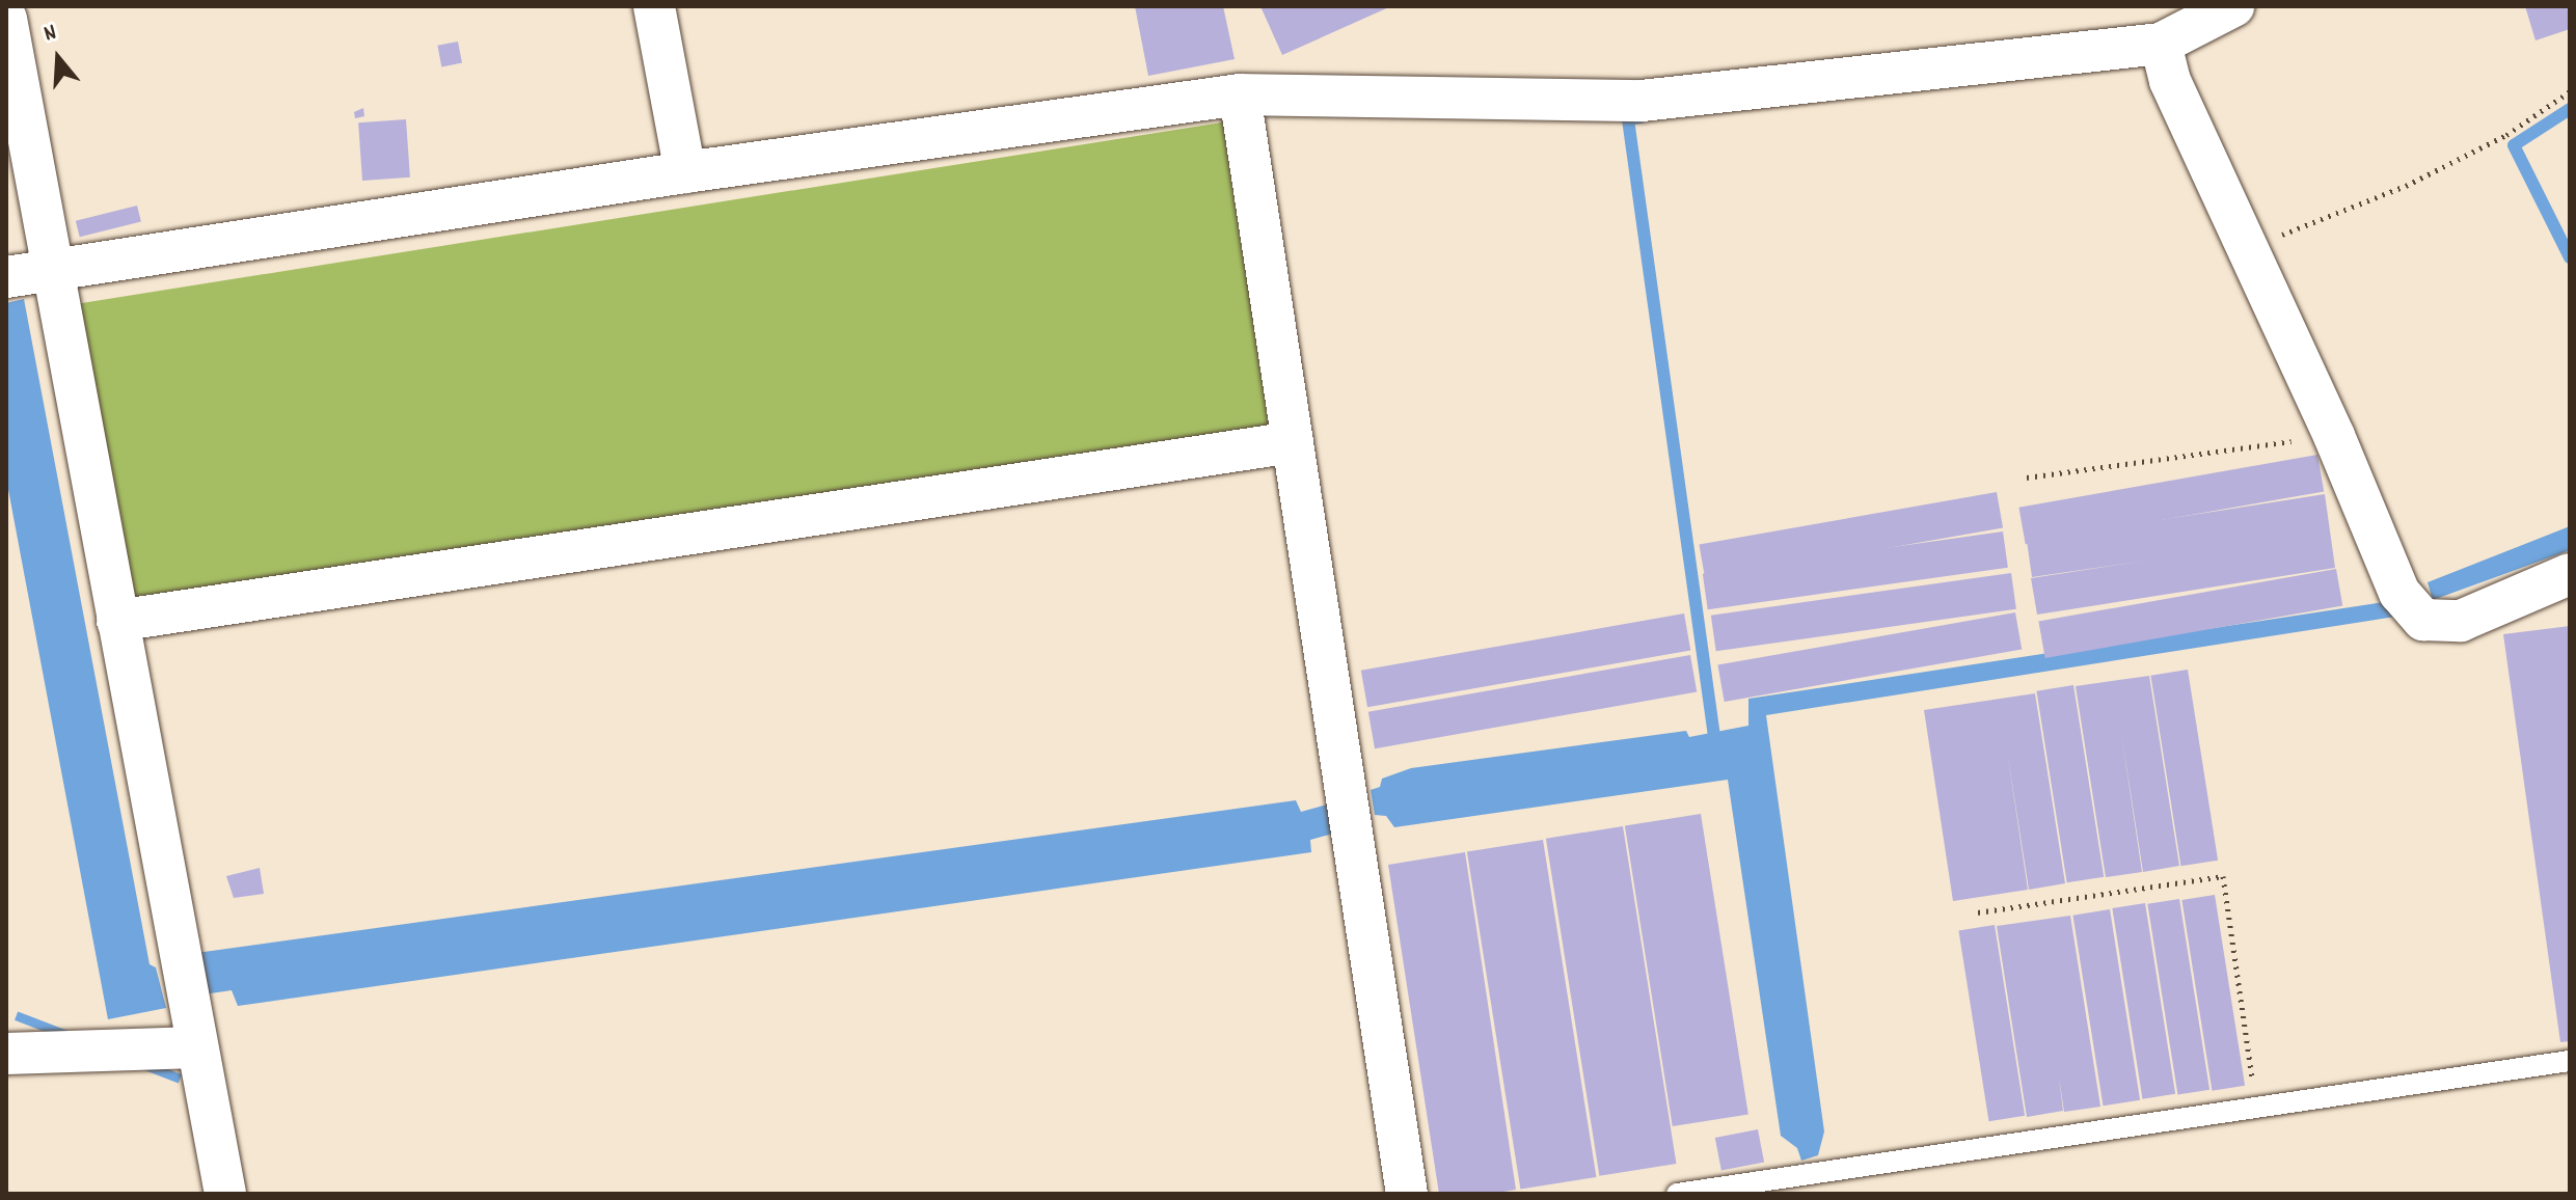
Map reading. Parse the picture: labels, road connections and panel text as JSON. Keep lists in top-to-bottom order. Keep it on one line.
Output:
{"north":"top"}
